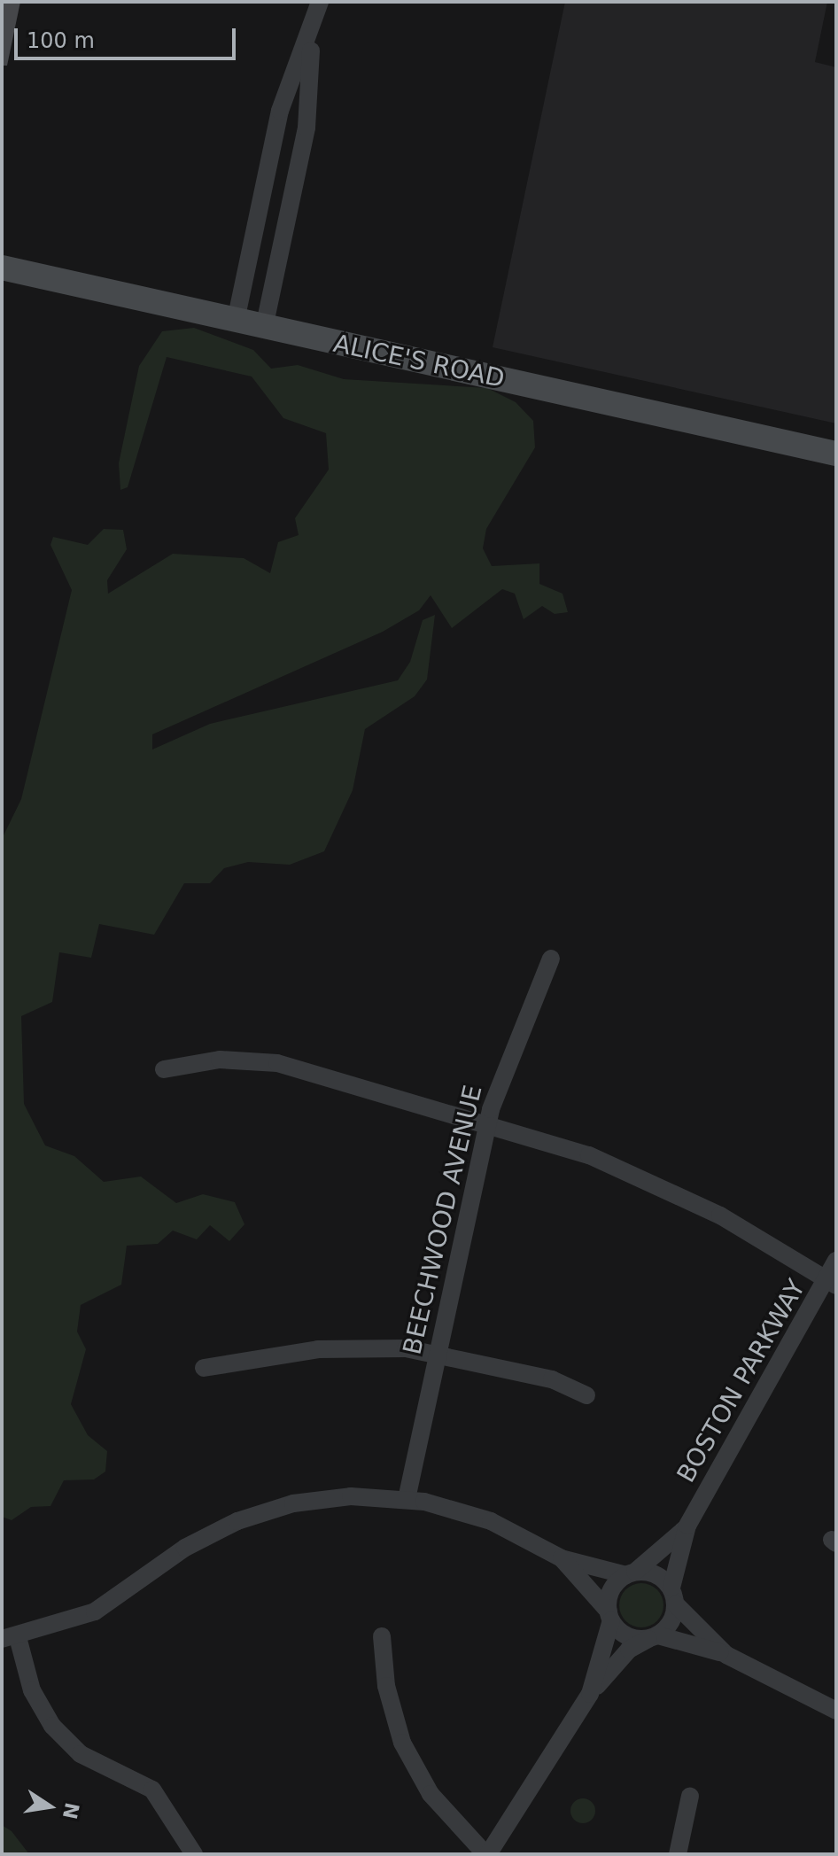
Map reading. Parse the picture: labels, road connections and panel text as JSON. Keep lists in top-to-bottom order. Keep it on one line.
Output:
{"streets":{"main road":["ALICE'S ROAD"],"street":["BEECHWOOD AVENUE","BOSTON PARKWAY"]},"scale_bar":"100 m","north":"right"}
